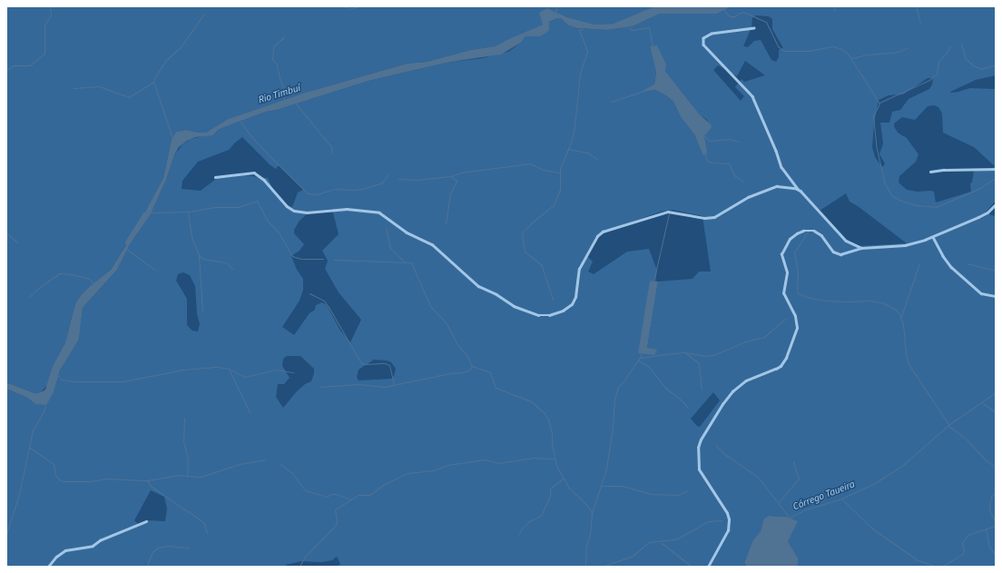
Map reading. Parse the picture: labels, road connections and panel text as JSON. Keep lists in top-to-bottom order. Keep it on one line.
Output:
{"water":["Rio Timbuí","Córrego Taueira"]}
